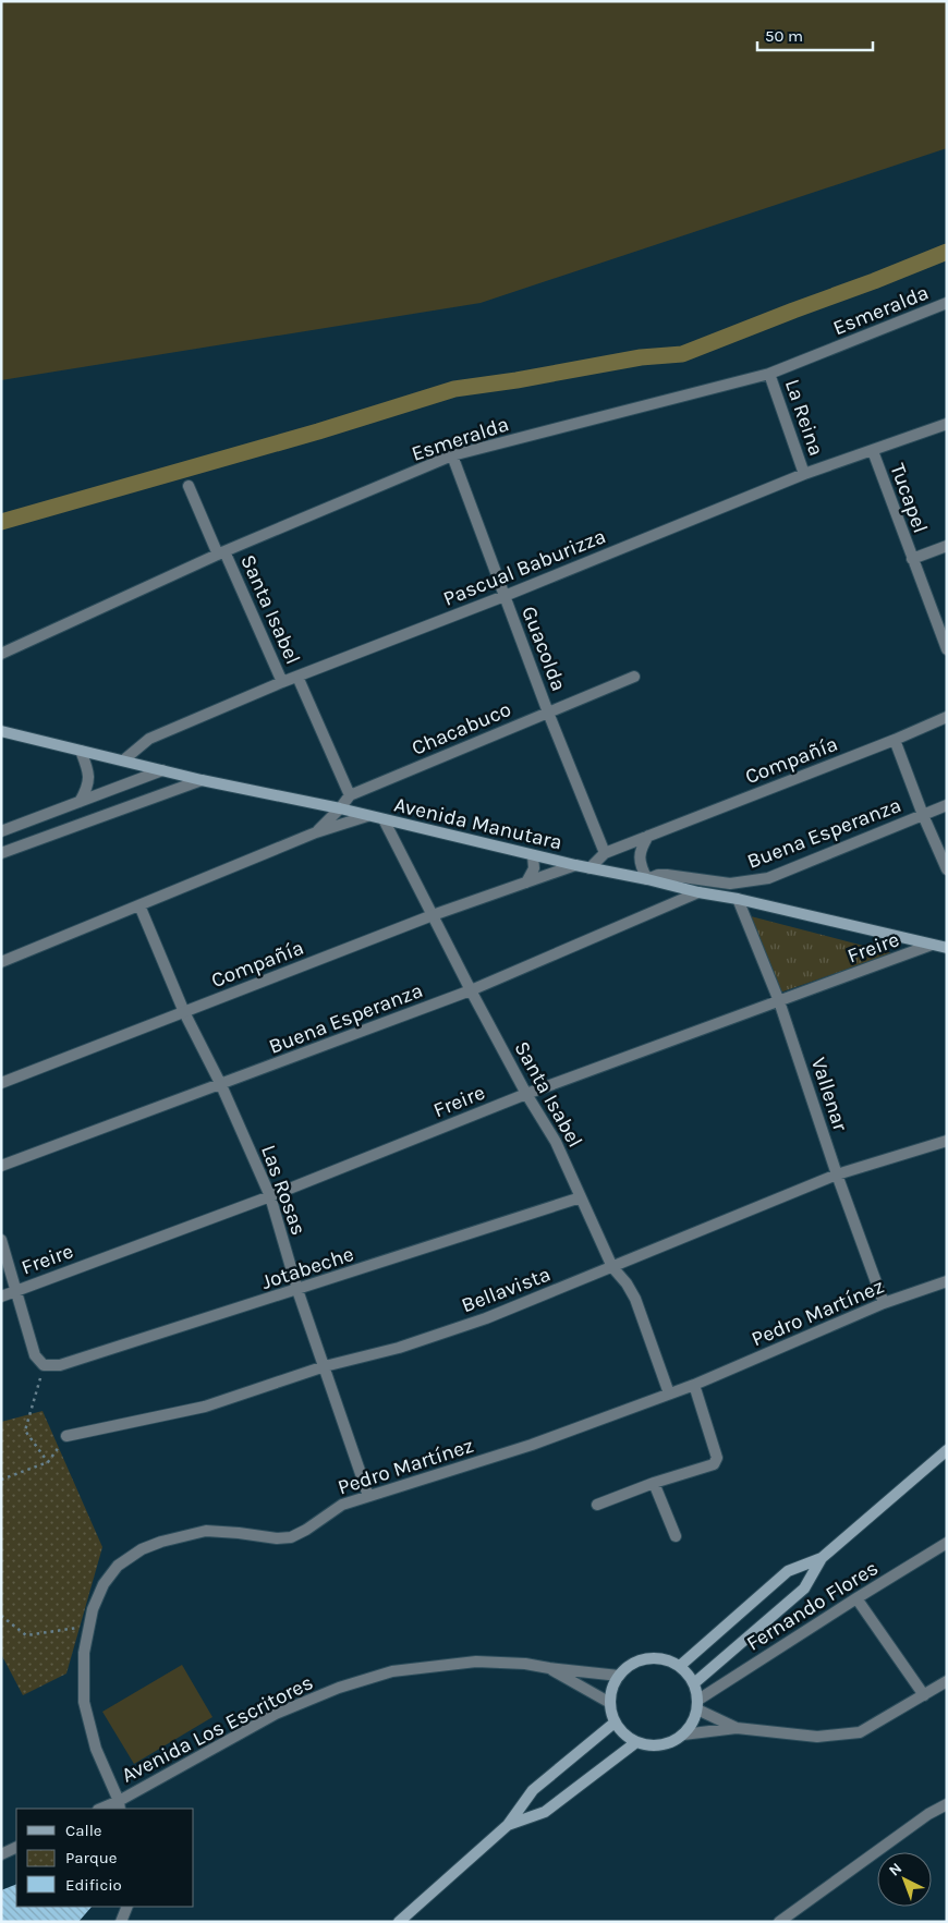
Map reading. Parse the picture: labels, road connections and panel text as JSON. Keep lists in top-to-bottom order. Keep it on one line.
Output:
{"streets":{"main road":["Avenida Manutara"],"street":["Esmeralda","La Reina","Tucapel","Pascual Baburizza","Santa Isabel","Guacolda","Chacabuco","Compañía","Buena Esperanza","Freire","Vallenar","Las Rosas","Jotabeche","Bellavista","Pedro Martínez","Fernando Flores","Avenida Los Escritores"]},"crossings":[["Esmeralda","La Reina"],["Esmeralda","Santa Isabel"],["Esmeralda","Guacolda"],["La Reina","Pascual Baburizza"],["Tucapel","Pascual Baburizza"],["Pascual Baburizza","Santa Isabel"],["Pascual Baburizza","Guacolda"],["Pascual Baburizza","Avenida Manutara"],["Santa Isabel","Chacabuco"],["Santa Isabel","Compañía"],["Santa Isabel","Avenida Manutara"],["Santa Isabel","Buena Esperanza"],["Santa Isabel","Freire"],["Santa Isabel","Jotabeche"],["Santa Isabel","Bellavista"],["Santa Isabel","Pedro Martínez"],["Guacolda","Chacabuco"],["Guacolda","Compañía"],["Compañía","Avenida Manutara"],["Compañía","Las Rosas"],["Avenida Manutara","Buena Esperanza"],["Avenida Manutara","Freire"],["Avenida Manutara","Vallenar"],["Buena Esperanza","Las Rosas"],["Freire","Vallenar"],["Freire","Las Rosas"],["Vallenar","Bellavista"],["Vallenar","Pedro Martínez"],["Las Rosas","Jotabeche"],["Las Rosas","Bellavista"],["Las Rosas","Pedro Martínez"],["Pedro Martínez","Avenida Los Escritores"],["Fernando Flores","Avenida Los Escritores"]],"legend":["Calle","Parque","Edificio"],"scale_bar":"50 m","north":"top left"}
